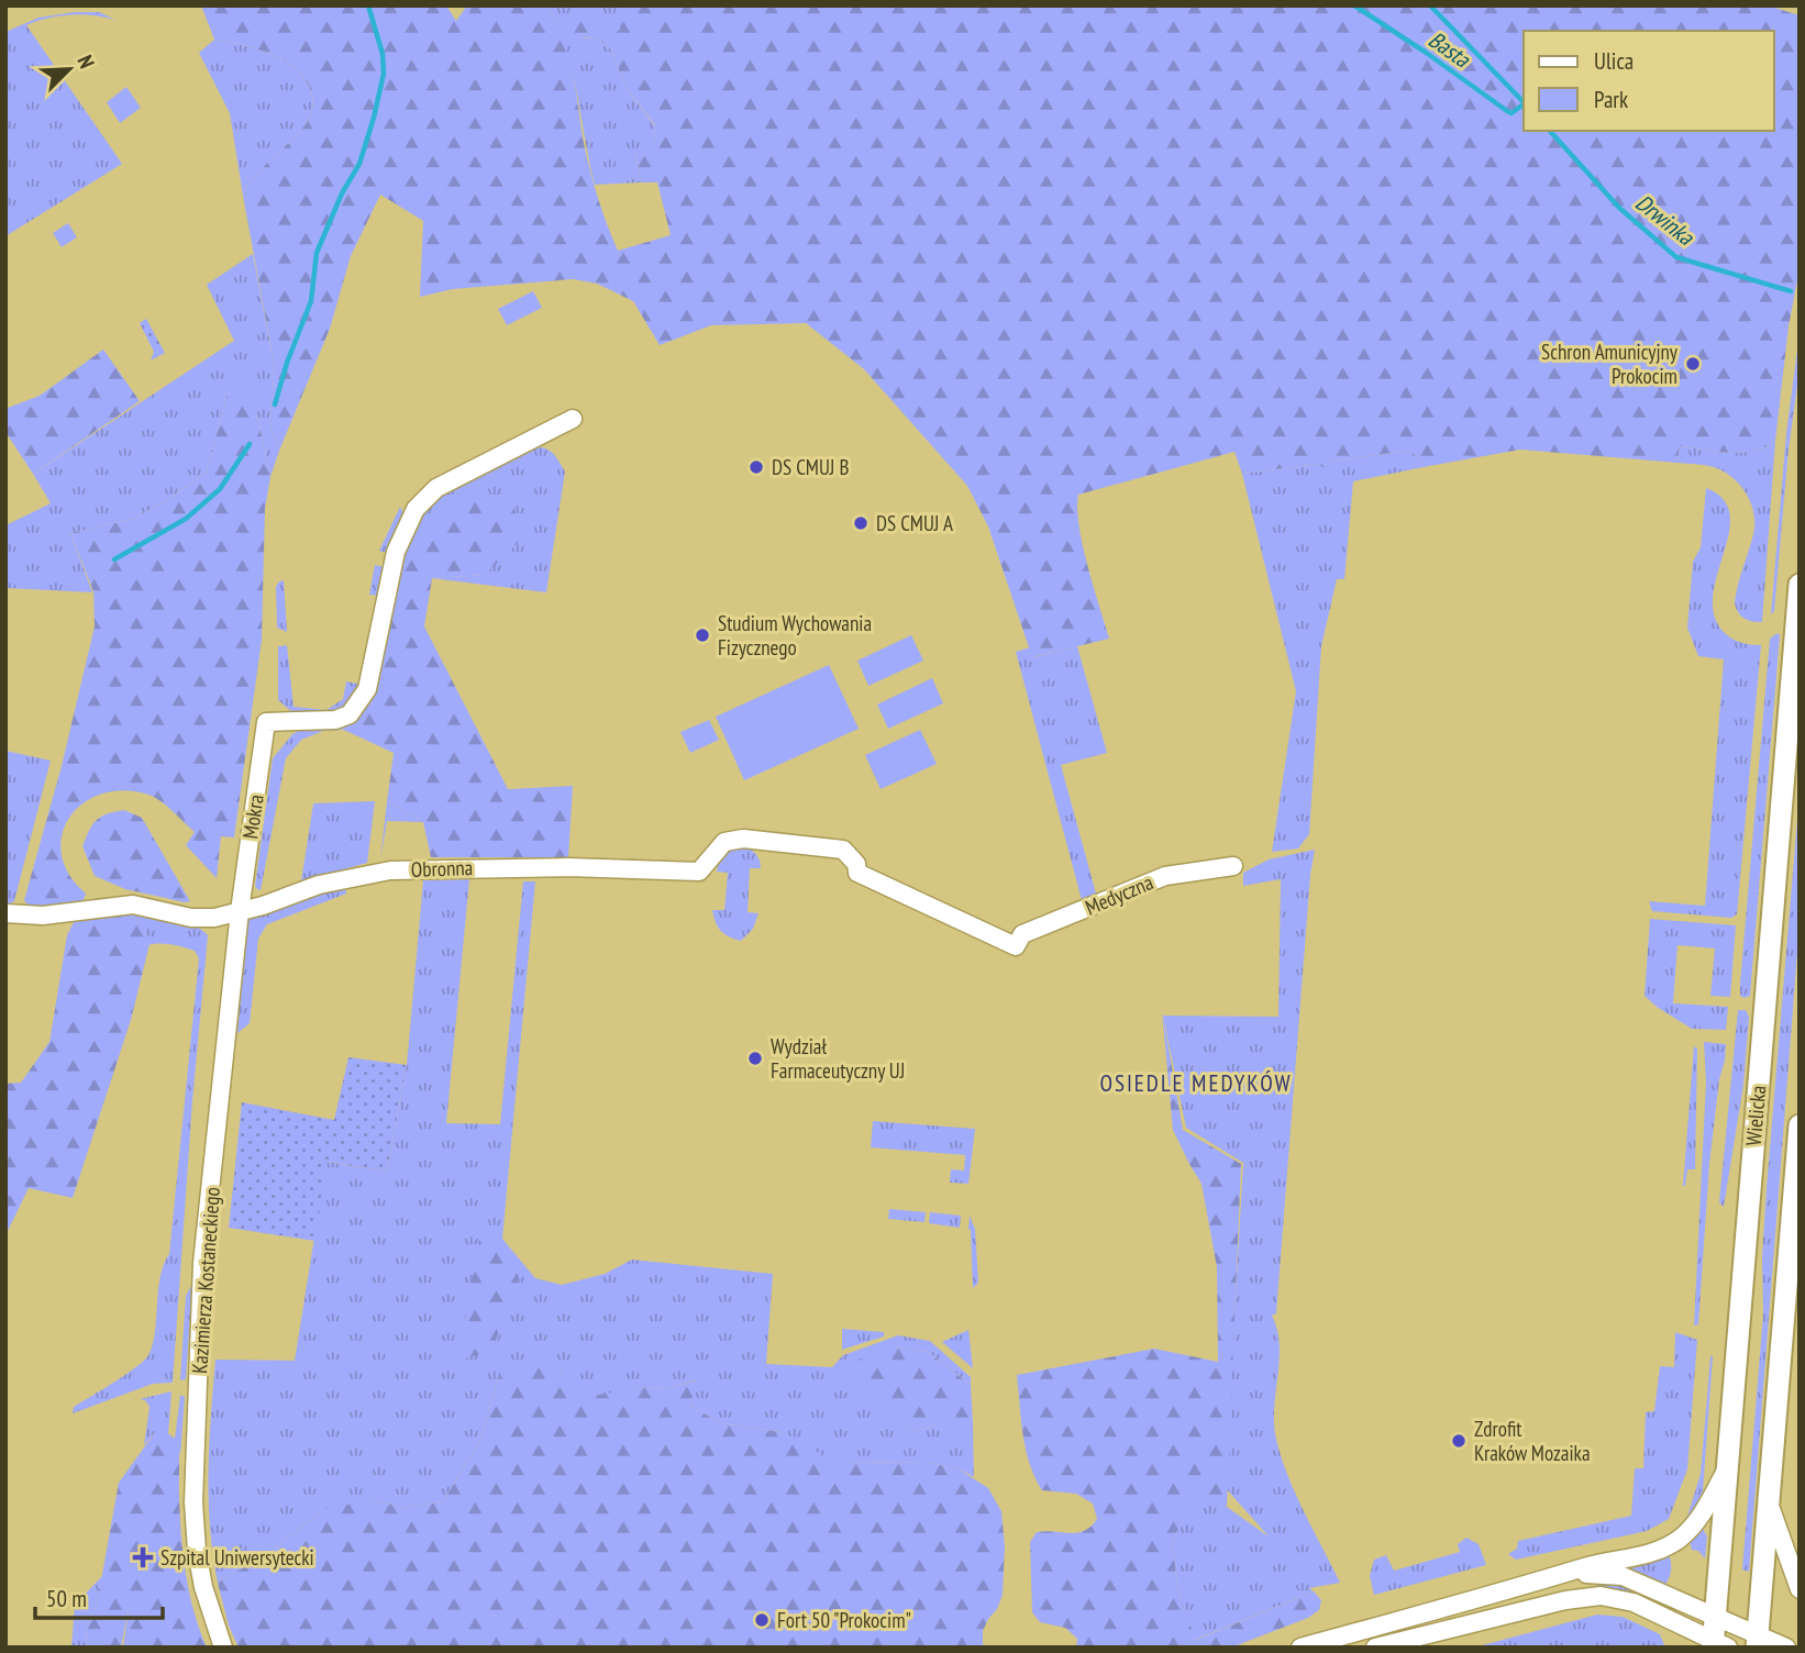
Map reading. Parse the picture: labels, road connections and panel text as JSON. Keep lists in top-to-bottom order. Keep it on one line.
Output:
{"streets":{"main road":["Wielicka"],"street":["Mokra","Obronna","Medyczna","Kazimierza Kostaneckiego"]},"crossings":[["Mokra","Obronna"],["Mokra","Kazimierza Kostaneckiego"],["Obronna","Medyczna"],["Obronna","Kazimierza Kostaneckiego"]],"districts":["OSIEDLE MEDYKÓW"],"water":["Basta","Drwinka"],"places":{"other":["Schron Amunicyjny Prokocim","DS CMUJ B","DS CMUJ A","Studium Wychowania Fizycznego","Wydział Farmaceutyczny UJ","Zdrofit Kraków Mozaika","Fort 50 \"Prokocim\""],"health":["Szpital Uniwersytecki"]},"legend":["Ulica","Park"],"scale_bar":"50 m","north":"top right"}
